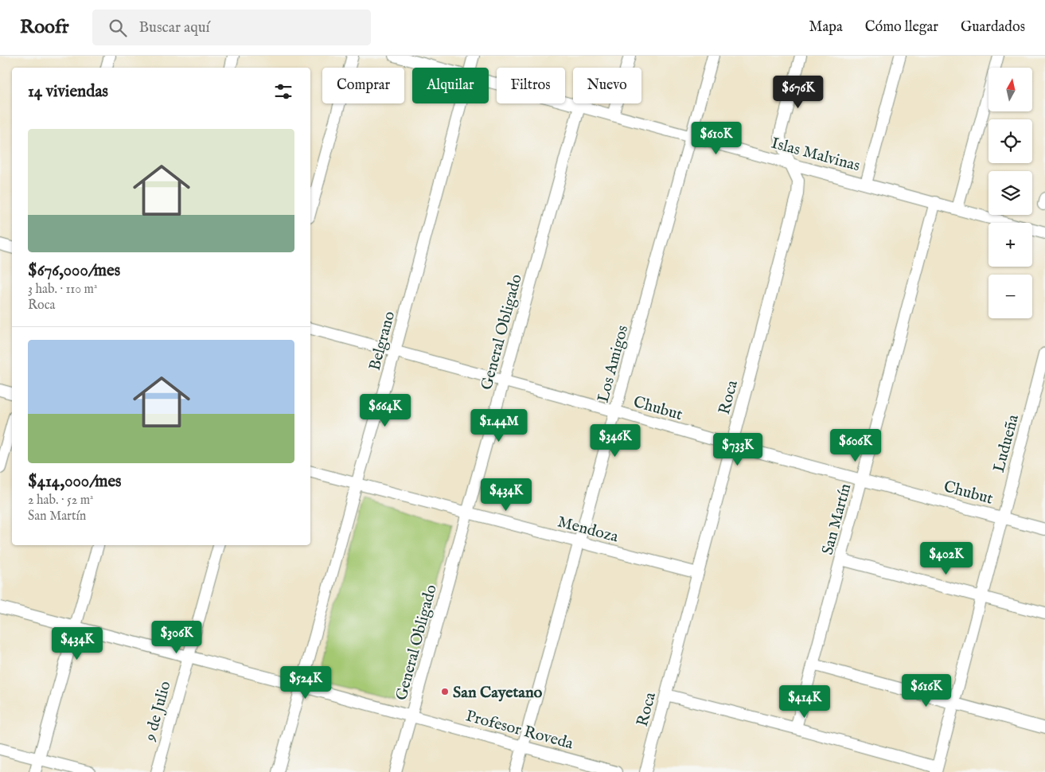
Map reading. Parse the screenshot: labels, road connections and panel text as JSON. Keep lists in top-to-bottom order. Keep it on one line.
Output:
{"streets":{"street":["Islas Malvinas","General Obligado","Belgrano","Los Amigos","Roca","Chubut","Ludueña","San Martín","Mendoza","9 de Julio","Profesor Roveda"]},"crossings":[["Islas Malvinas","General Obligado"],["Islas Malvinas","Los Amigos"],["Islas Malvinas","Roca"],["Islas Malvinas","San Martín"],["General Obligado","Chubut"],["General Obligado","Mendoza"],["General Obligado","Profesor Roveda"],["Belgrano","Chubut"],["Belgrano","Mendoza"],["Belgrano","Profesor Roveda"],["Los Amigos","Chubut"],["Los Amigos","Mendoza"],["Los Amigos","Profesor Roveda"],["Roca","Chubut"],["Roca","Mendoza"],["Chubut","Ludueña"],["Chubut","San Martín"],["9 de Julio","Profesor Roveda"]],"places":["San Cayetano"],"north":"top","page":{"header":"Roofr","search":"Buscar aquí","nav":["Mapa","Cómo llegar","Guardados"],"map_buttons":["+","−"],"chip":["Comprar","Alquilar","Filtros","Nuevo"],"heading":"14 viviendas","price":["$676K","$610K","$664K","$1.44M","$346K","$606K","$733K","$434K","$402K","$306K","$434K","$524K","$616K","$414K"],"list":[{"name":"$676,000/mes","note":"3 hab. · 110 m² · Roca"},{"name":"$414,000/mes","note":"2 hab. · 52 m² · San Martín"}]}}
